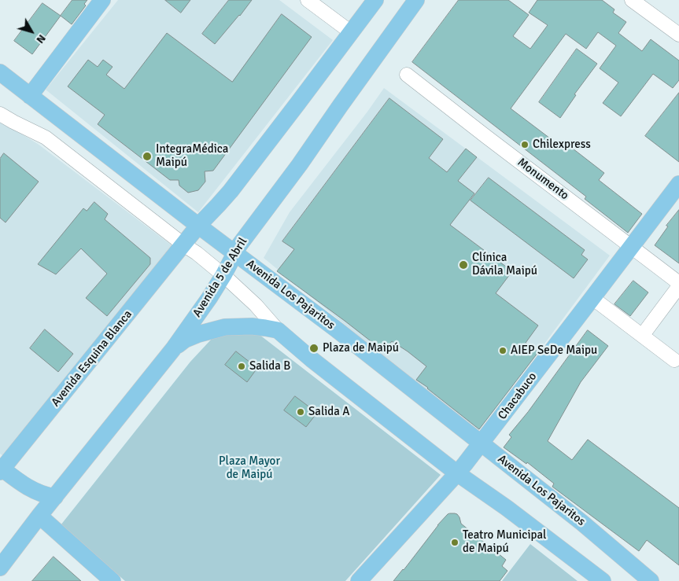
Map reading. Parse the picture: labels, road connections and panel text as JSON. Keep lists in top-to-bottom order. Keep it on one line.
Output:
{"streets":{"main road":["Avenida 5 de Abril","Avenida Los Pajaritos","Avenida Esquina Blanca","Chacabuco"],"street":["Monumento"]},"crossings":[["Monumento","Chacabuco"],["Avenida 5 de Abril","Avenida Los Pajaritos"],["Avenida Los Pajaritos","Chacabuco"]],"parks":["Plaza Mayor de Maipú"],"places":["Chilexpress","IntegraMédica Maipú","Clínica Dávila Maipú","Plaza de Maipú","AIEP SeDe Maipu","Salida B","Salida A","Teatro Municipal de Maipú"],"north":"bottom right"}
